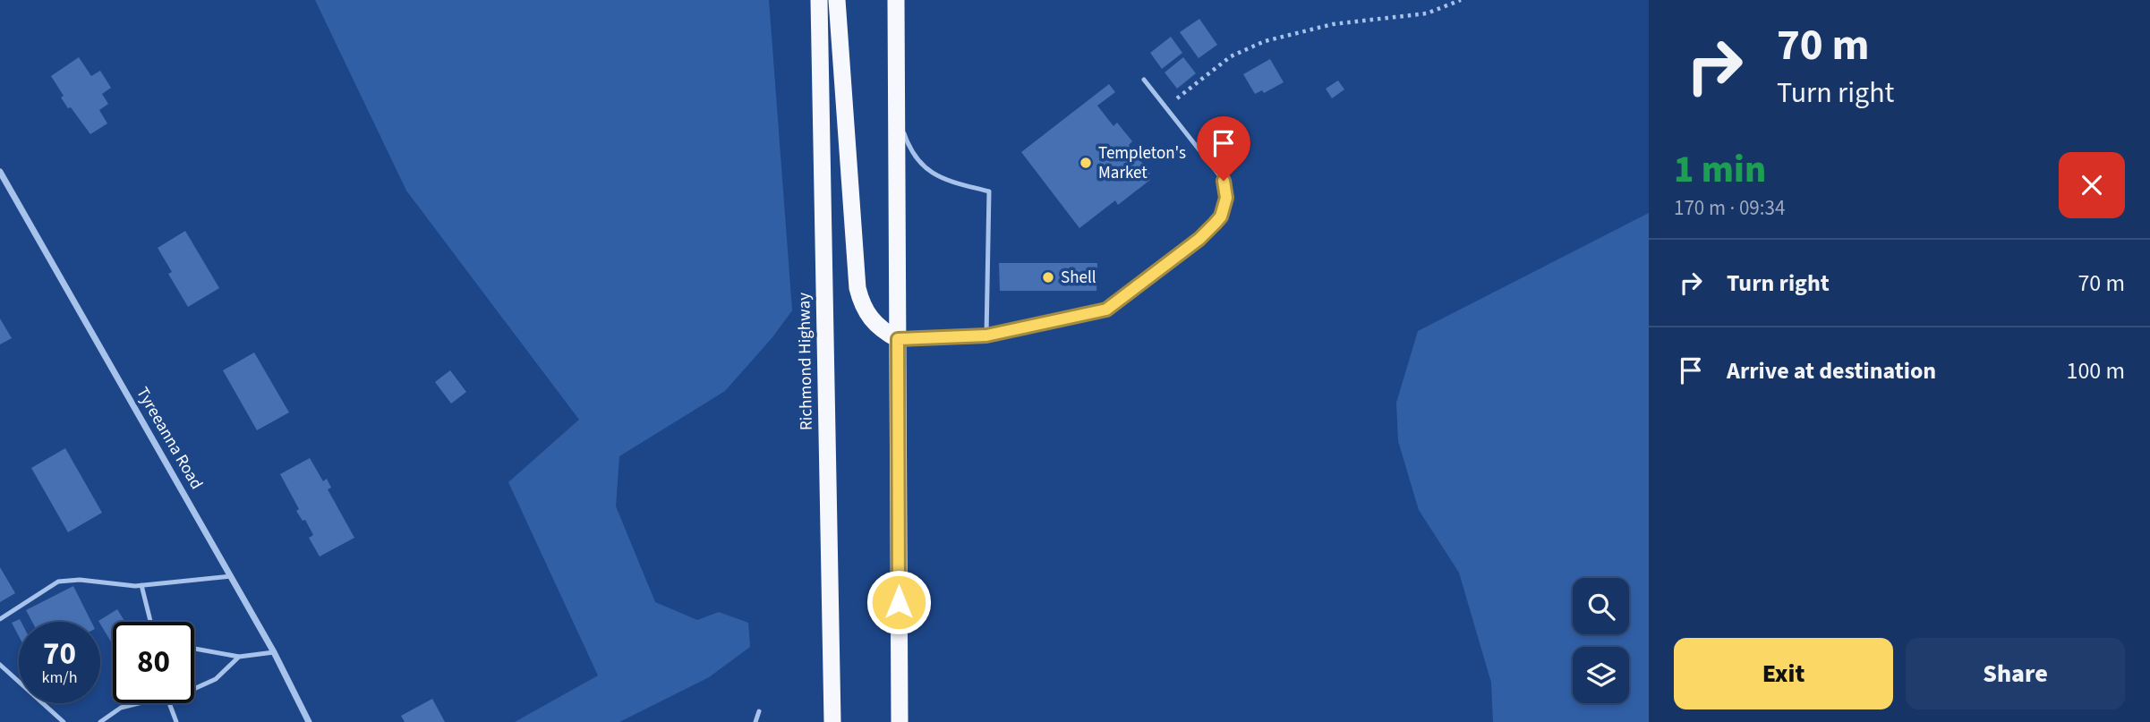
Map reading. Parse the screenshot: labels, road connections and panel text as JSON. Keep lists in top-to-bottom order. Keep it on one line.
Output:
{"streets":{"highway":["Richmond Highway"],"street":["Tyreeanna Road"]},"places":["Templeton's Market","Shell"],"page":{"turn":["70 m","Turn right"],"heading":["1 min","170 m · 09:34"],"list":[{"name":"Turn right","value":"70 m"},{"name":"Arrive at destination","value":"100 m"}],"speed":"70 km/h","limit":"80","buttons":["Exit","Share"]}}
